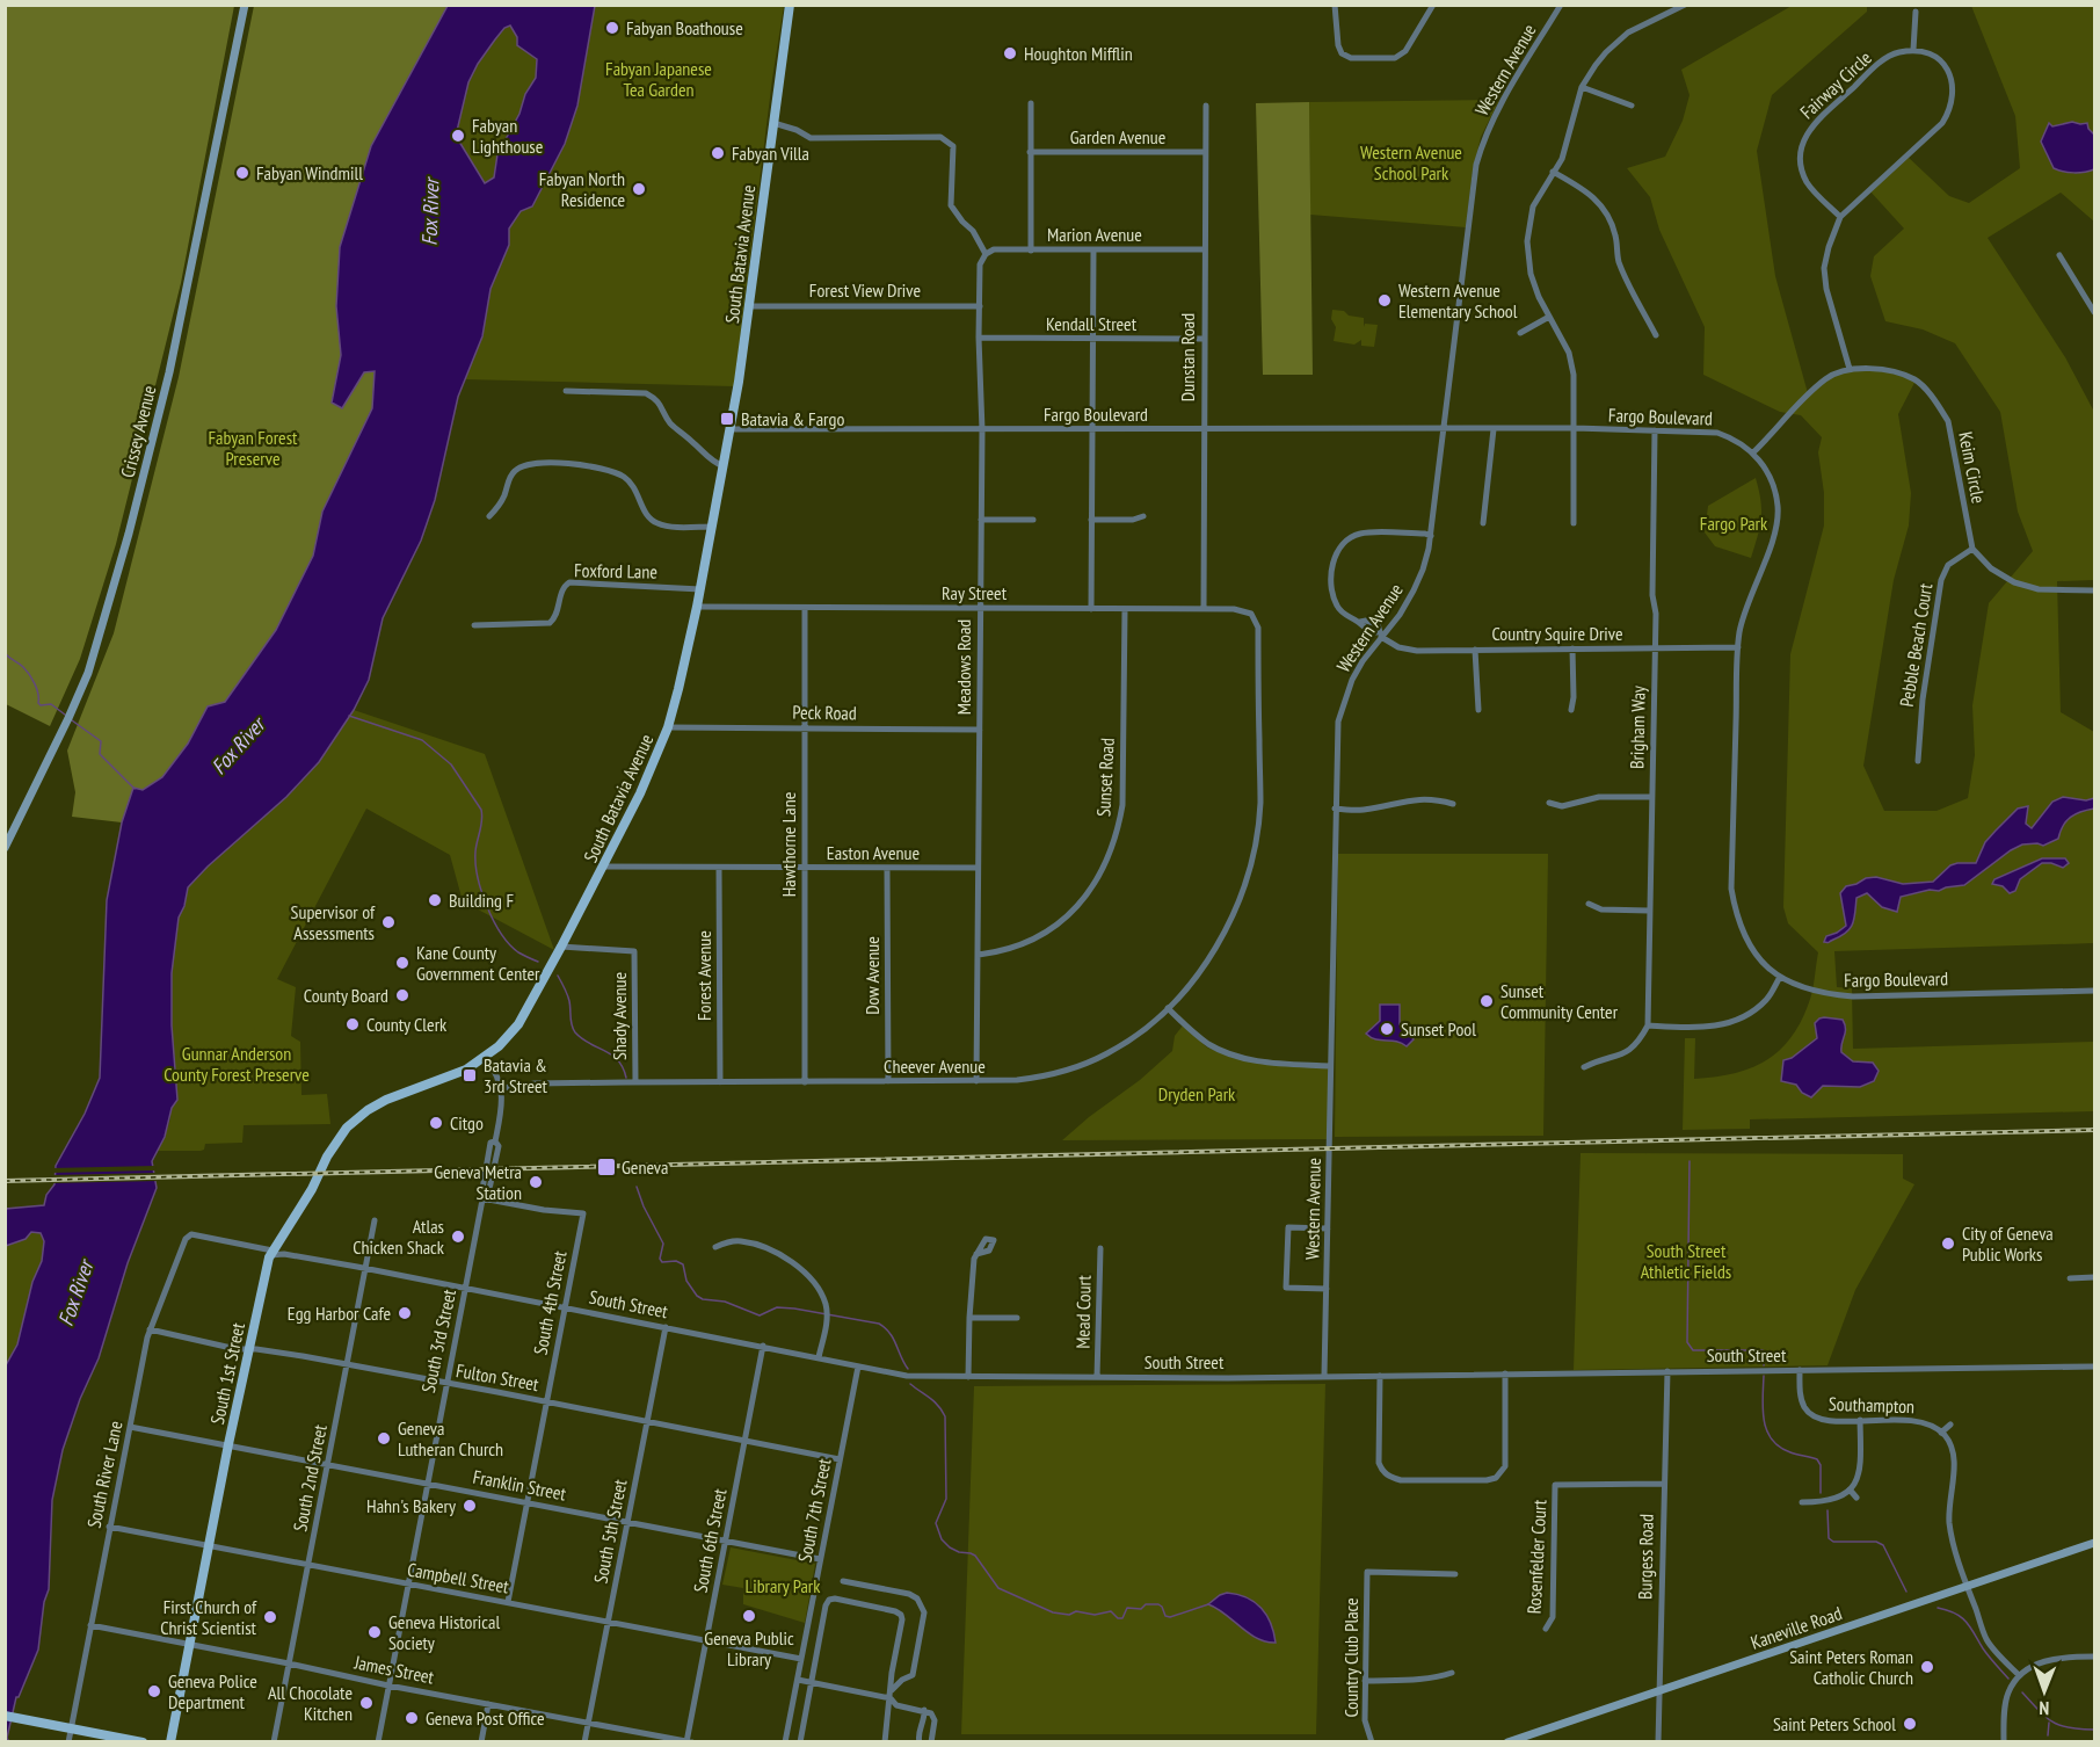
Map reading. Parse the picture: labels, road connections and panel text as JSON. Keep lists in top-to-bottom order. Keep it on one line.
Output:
{"streets":{"main road":["South Batavia Avenue","Crissey Avenue","South 1st Street","Kaneville Road"],"street":["Western Avenue","Fairway Circle","Garden Avenue","Marion Avenue","Forest View Drive","Kendall Street","Dunstan Road","Fargo Boulevard","Keim Circle","Foxford Lane","Ray Street","Country Squire Drive","Pebble Beach Court","Meadows Road","Peck Road","Brigham Way","Sunset Road","Hawthorne Lane","Easton Avenue","Forest Avenue","Dow Avenue","Shady Avenue","Cheever Avenue","South 4th Street","South Street","Mead Court","South 3rd Street","Fulton Street","Southampton","South River Lane","South 2nd Street","Franklin Street","South 7th Street","South 5th Street","South 6th Street","Rosenfelder Court","Burgess Road","Campbell Street","Country Club Place","James Street"]},"crossings":[["Western Avenue","Fargo Boulevard"],["Western Avenue","Country Squire Drive"],["Western Avenue","South Street"],["Garden Avenue","Dunstan Road"],["Marion Avenue","Dunstan Road"],["Marion Avenue","Meadows Road"],["South Batavia Avenue","Forest View Drive"],["South Batavia Avenue","Fargo Boulevard"],["South Batavia Avenue","Foxford Lane"],["South Batavia Avenue","Ray Street"],["South Batavia Avenue","Peck Road"],["South Batavia Avenue","Easton Avenue"],["South Batavia Avenue","Shady Avenue"],["South Batavia Avenue","South 1st Street"],["Forest View Drive","Meadows Road"],["Kendall Street","Dunstan Road"],["Kendall Street","Meadows Road"],["Dunstan Road","Fargo Boulevard"],["Dunstan Road","Ray Street"],["Fargo Boulevard","Country Squire Drive"],["Fargo Boulevard","Meadows Road"],["Fargo Boulevard","Brigham Way"],["Keim Circle","Pebble Beach Court"],["Ray Street","Meadows Road"],["Ray Street","Sunset Road"],["Ray Street","Hawthorne Lane"],["Ray Street","Cheever Avenue"],["Country Squire Drive","Brigham Way"],["Meadows Road","Peck Road"],["Meadows Road","Sunset Road"],["Meadows Road","Easton Avenue"],["Meadows Road","Cheever Avenue"],["Peck Road","Hawthorne Lane"],["Hawthorne Lane","Easton Avenue"],["Hawthorne Lane","Cheever Avenue"],["Easton Avenue","Forest Avenue"],["Easton Avenue","Dow Avenue"],["Forest Avenue","Cheever Avenue"],["Dow Avenue","Cheever Avenue"],["Shady Avenue","Cheever Avenue"],["Cheever Avenue","South 3rd Street"],["South 4th Street","South Street"],["South 4th Street","South 3rd Street"],["South 4th Street","Fulton Street"],["South 4th Street","Franklin Street"],["South 4th Street","Campbell Street"],["South Street","Mead Court"],["South Street","South 3rd Street"],["South Street","South 1st Street"],["South Street","Southampton"],["South Street","South River Lane"],["South Street","South 2nd Street"],["South Street","South 7th Street"],["South Street","South 5th Street"],["South Street","South 6th Street"],["South Street","Burgess Road"],["South 3rd Street","Fulton Street"],["South 3rd Street","Franklin Street"],["South 3rd Street","Campbell Street"],["South 3rd Street","James Street"],["South 1st Street","Fulton Street"],["South 1st Street","Franklin Street"],["South 1st Street","Campbell Street"],["South 1st Street","James Street"],["Fulton Street","South River Lane"],["Fulton Street","South 2nd Street"],["Fulton Street","South 7th Street"],["Fulton Street","South 5th Street"],["Fulton Street","South 6th Street"],["South River Lane","Franklin Street"],["South River Lane","Campbell Street"],["South River Lane","James Street"],["South 2nd Street","Franklin Street"],["South 2nd Street","Campbell Street"],["South 2nd Street","James Street"],["Franklin Street","South 7th Street"],["Franklin Street","South 5th Street"],["Franklin Street","South 6th Street"],["South 7th Street","Campbell Street"],["South 5th Street","Campbell Street"],["South 5th Street","James Street"],["South 6th Street","Campbell Street"],["South 6th Street","James Street"],["Rosenfelder Court","Burgess Road"],["Burgess Road","Kaneville Road"]],"water":["Fox River"],"parks":["Fabyan Japanese Tea Garden","Western Avenue School Park","Fabyan Forest Preserve","Fargo Park","Gunnar Anderson County Forest Preserve","Dryden Park","South Street Athletic Fields","Library Park"],"places":{"other":["Fabyan Boathouse","Houghton Mifflin","Fabyan Lighthouse","Fabyan Villa","Fabyan Windmill","Fabyan North Residence","Western Avenue Elementary School","Building F","Supervisor of Assessments","Kane County Government Center","County Board","Sunset Community Center","County Clerk","Sunset Pool","Citgo","Geneva Metra Station","Atlas Chicken Shack","City of Geneva Public Works","Egg Harbor Cafe","Geneva Lutheran Church","Hahn's Bakery","Geneva Public Library","First Church of Christ Scientist","Geneva Historical Society","Saint Peters Roman Catholic Church","Geneva Police Department","All Chocolate Kitchen","Geneva Post Office","Saint Peters School"],"transit":["Batavia & Fargo","Batavia & 3rd Street","Geneva"]},"north":"bottom"}
